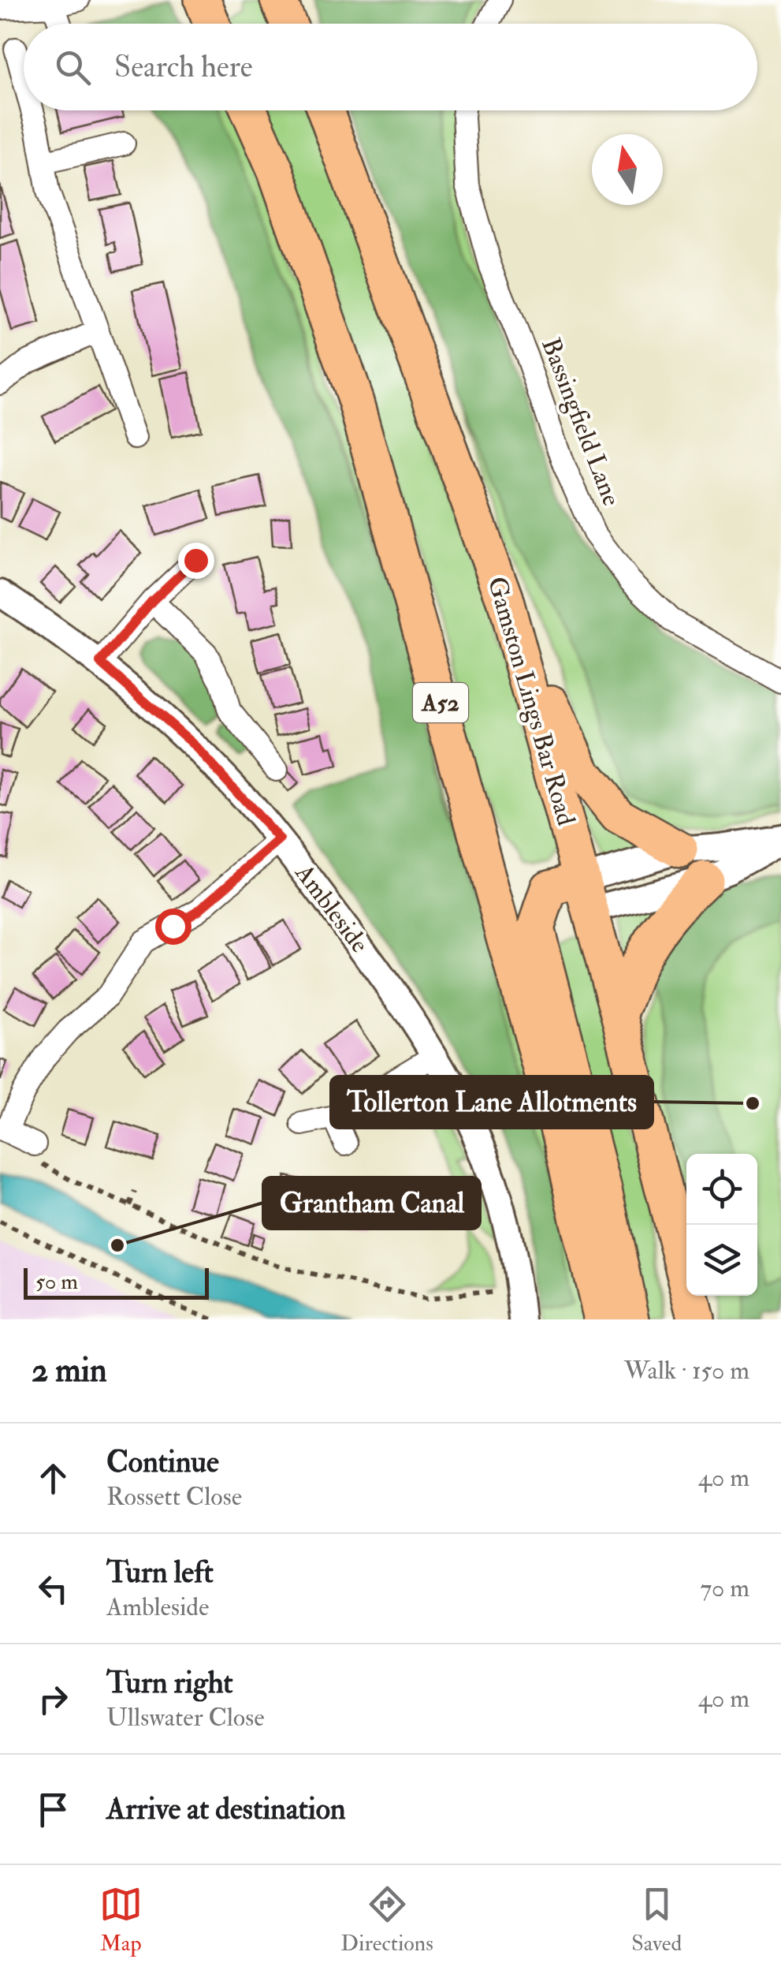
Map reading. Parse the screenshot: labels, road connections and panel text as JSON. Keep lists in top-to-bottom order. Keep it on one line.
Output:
{"streets":{"highway":["Gamston Lings Bar Road","A52"],"street":["Bassingfield Lane","Ambleside"]},"places":["Tollerton Lane Allotments","Grantham Canal"],"scale_bar":"50 m","north":"top","page":{"search":"Search here","scale":"50 m","heading":["2 min","Walk · 150 m"],"list":[["Continue","Rossett Close","40 m"],["Turn left","Ambleside","70 m"],["Turn right","Ullswater Close","40 m"],"Arrive at destination"],"nav":["Map","Directions","Saved"]}}
